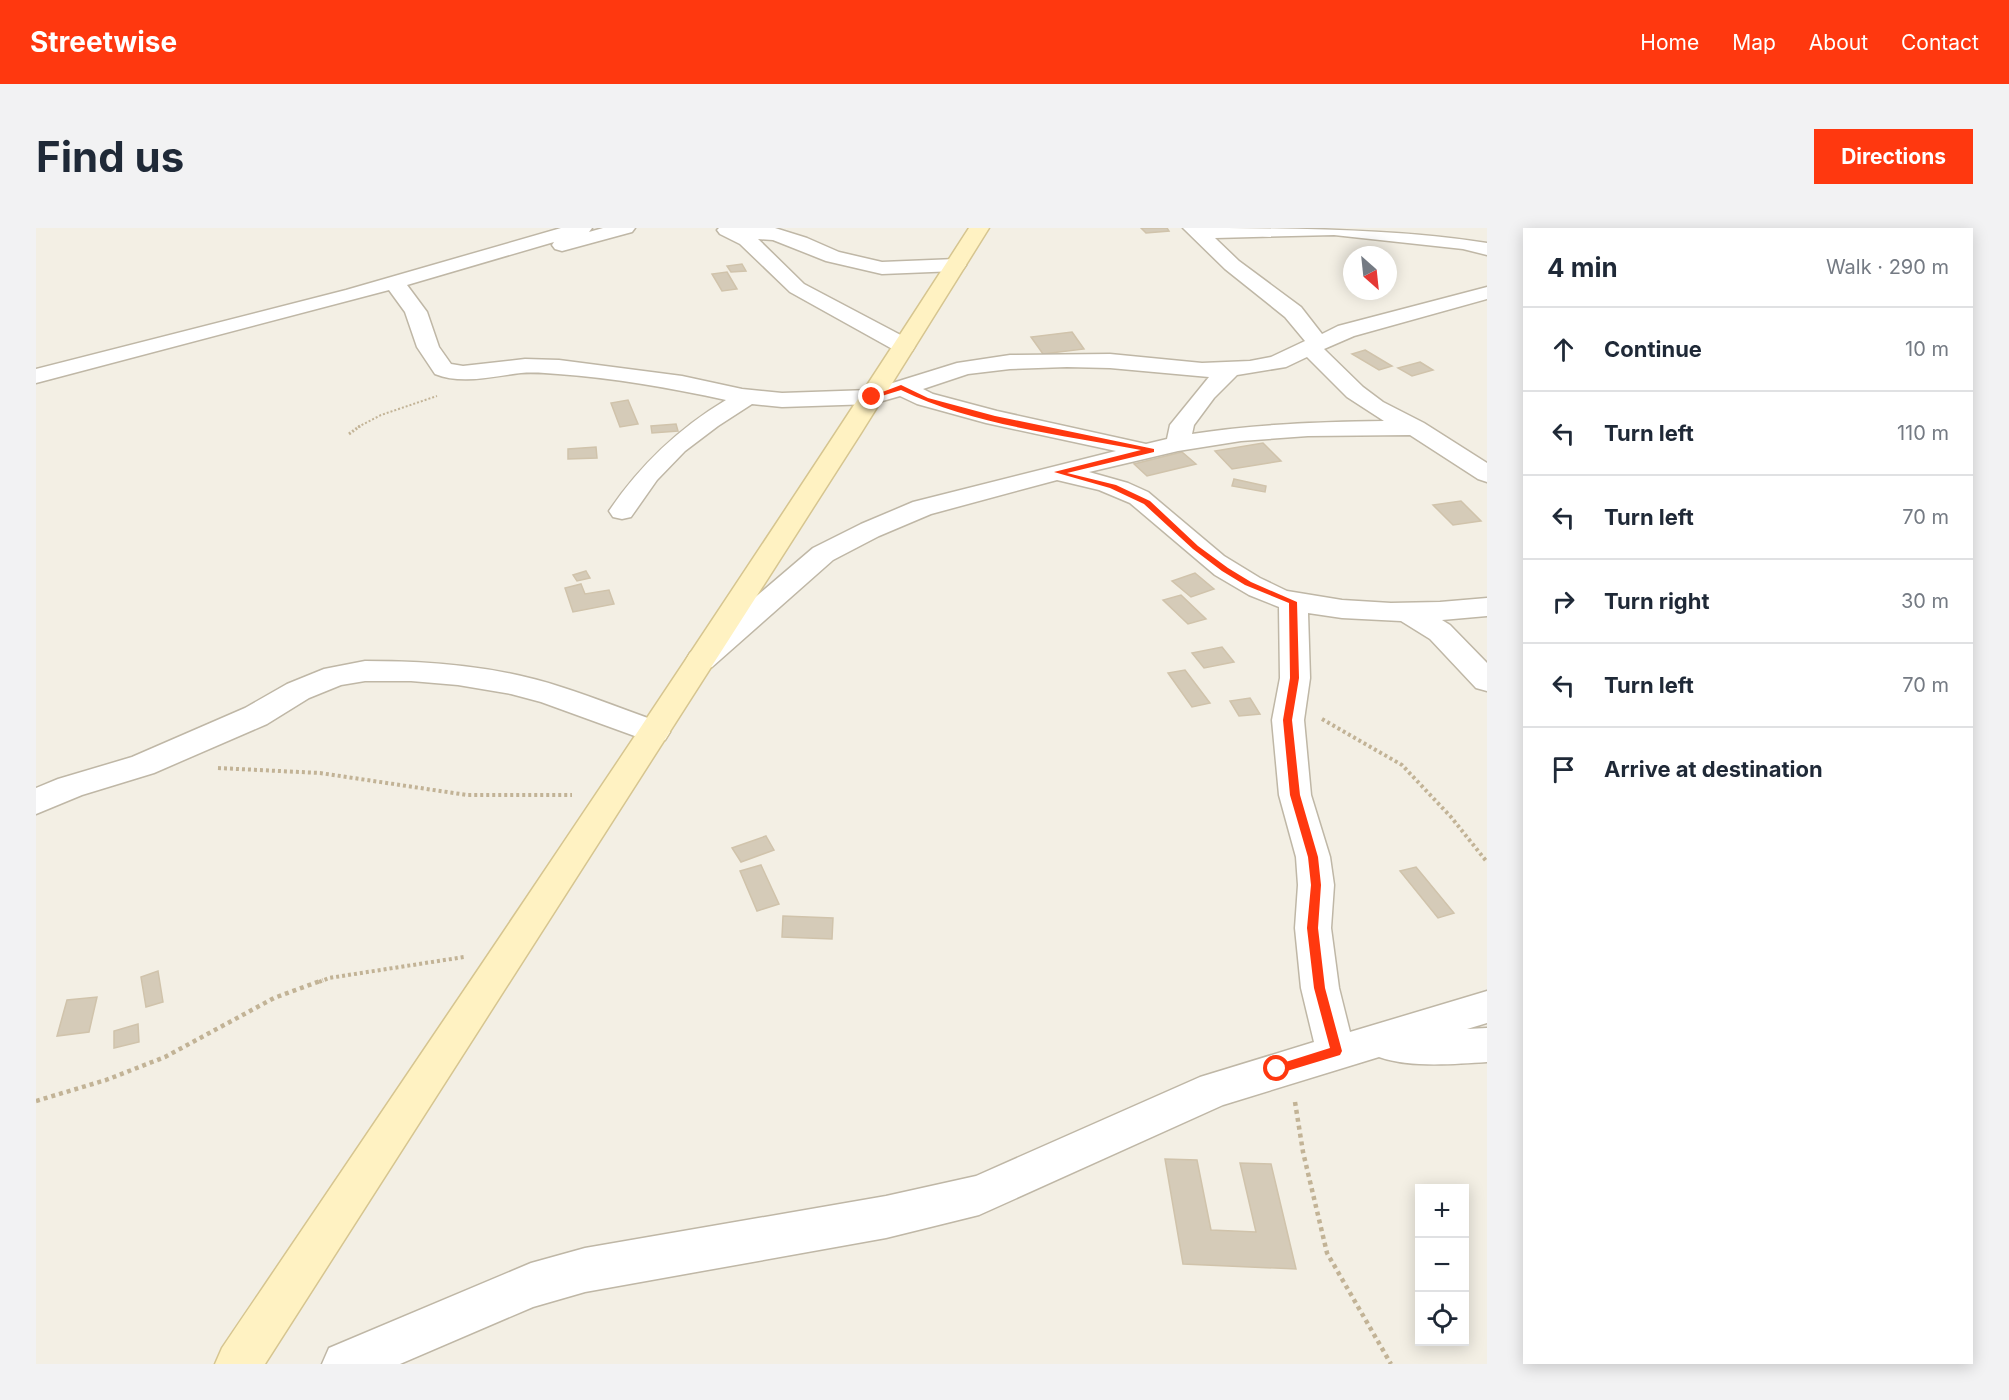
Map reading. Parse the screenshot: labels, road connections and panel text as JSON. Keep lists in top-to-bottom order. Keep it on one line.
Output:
{"north":"bottom right","page":{"header":"Streetwise","nav":["Home","Map","About","Contact"],"buttons":"Directions","title":"Find us","heading":["4 min","Walk · 290 m"],"list":[["Continue","10 m"],["Turn left","110 m"],["Turn left","70 m"],["Turn right","30 m"],["Turn left","70 m"],"Arrive at destination"],"map_buttons":["+","−"]}}
